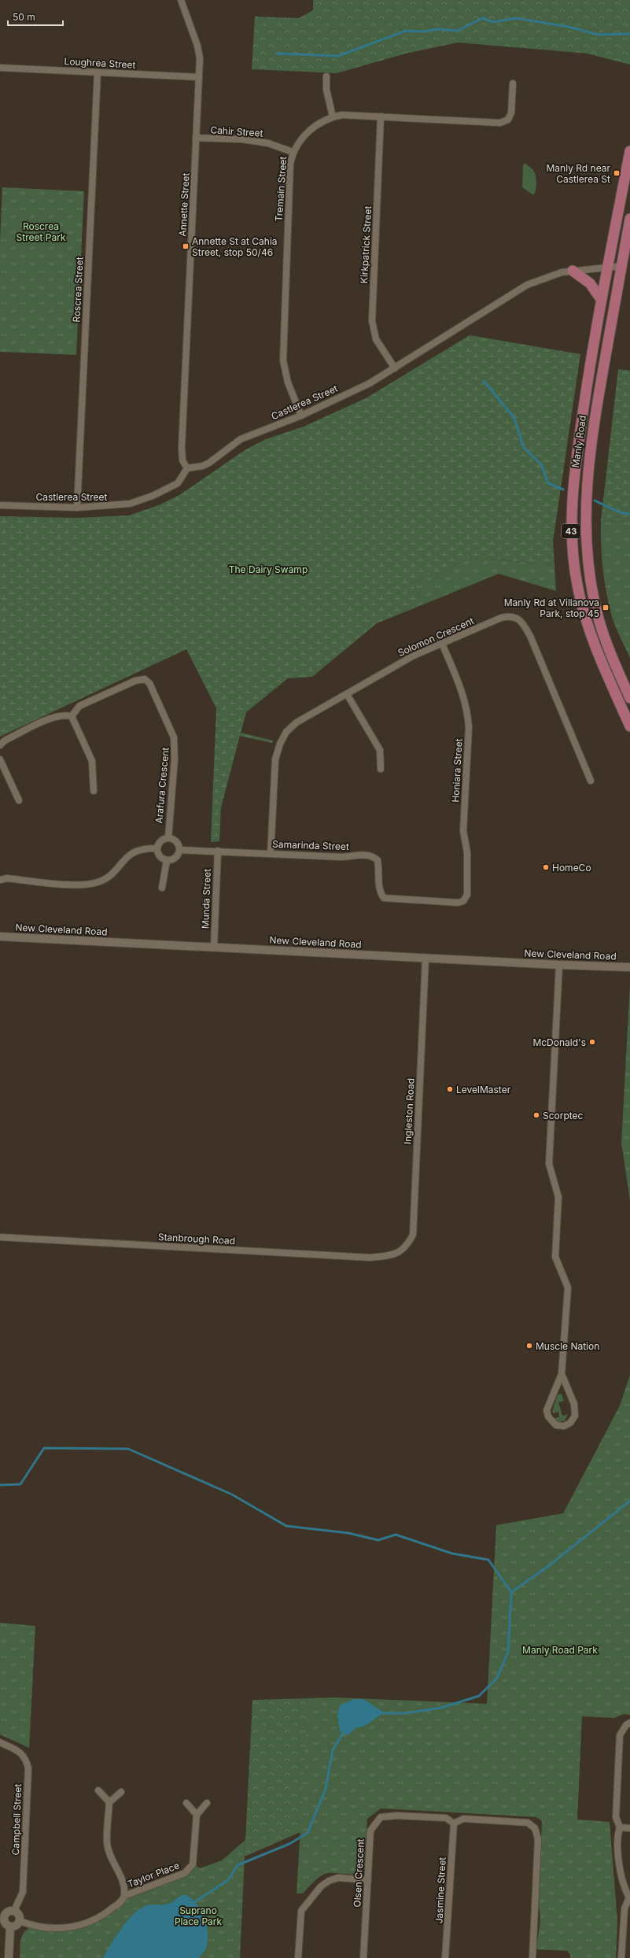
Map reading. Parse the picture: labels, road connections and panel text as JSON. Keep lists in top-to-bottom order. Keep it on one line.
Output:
{"streets":{"main road":["Manly Road","43"],"street":["Loughrea Street","Cahir Street","Tremain Street","Annette Street","Kirkpatrick Street","Roscrea Street","Castlerea Street","Solomon Crescent","Honiara Street","Arafura Crescent","Samarinda Street","Munda Street","New Cleveland Road","Ingleston Road","Stanbrough Road","Campbell Street","Olsen Crescent","Taylor Place","Jasmine Street"]},"crossings":[["Loughrea Street","Annette Street"],["Loughrea Street","Roscrea Street"],["Cahir Street","Tremain Street"],["Cahir Street","Annette Street"],["Tremain Street","Kirkpatrick Street"],["Tremain Street","Castlerea Street"],["Annette Street","Castlerea Street"],["Kirkpatrick Street","Castlerea Street"],["Roscrea Street","Castlerea Street"],["Castlerea Street","Manly Road"],["Solomon Crescent","Honiara Street"],["Solomon Crescent","Samarinda Street"],["Honiara Street","Samarinda Street"],["Arafura Crescent","Samarinda Street"],["Samarinda Street","Munda Street"],["Munda Street","New Cleveland Road"],["New Cleveland Road","Ingleston Road"],["Ingleston Road","Stanbrough Road"],["Olsen Crescent","Jasmine Street"]],"parks":["Roscrea Street Park","The Dairy Swamp","Manly Road Park","Suprano Place Park"],"places":{"transit":["Manly Rd near Castlerea St","Annette St at Cahia Street, stop 50/46","Manly Rd at Villanova Park, stop 45"],"other":["HomeCo","McDonald's","LevelMaster","Scorptec","Muscle Nation"]},"scale_bar":"50 m"}
